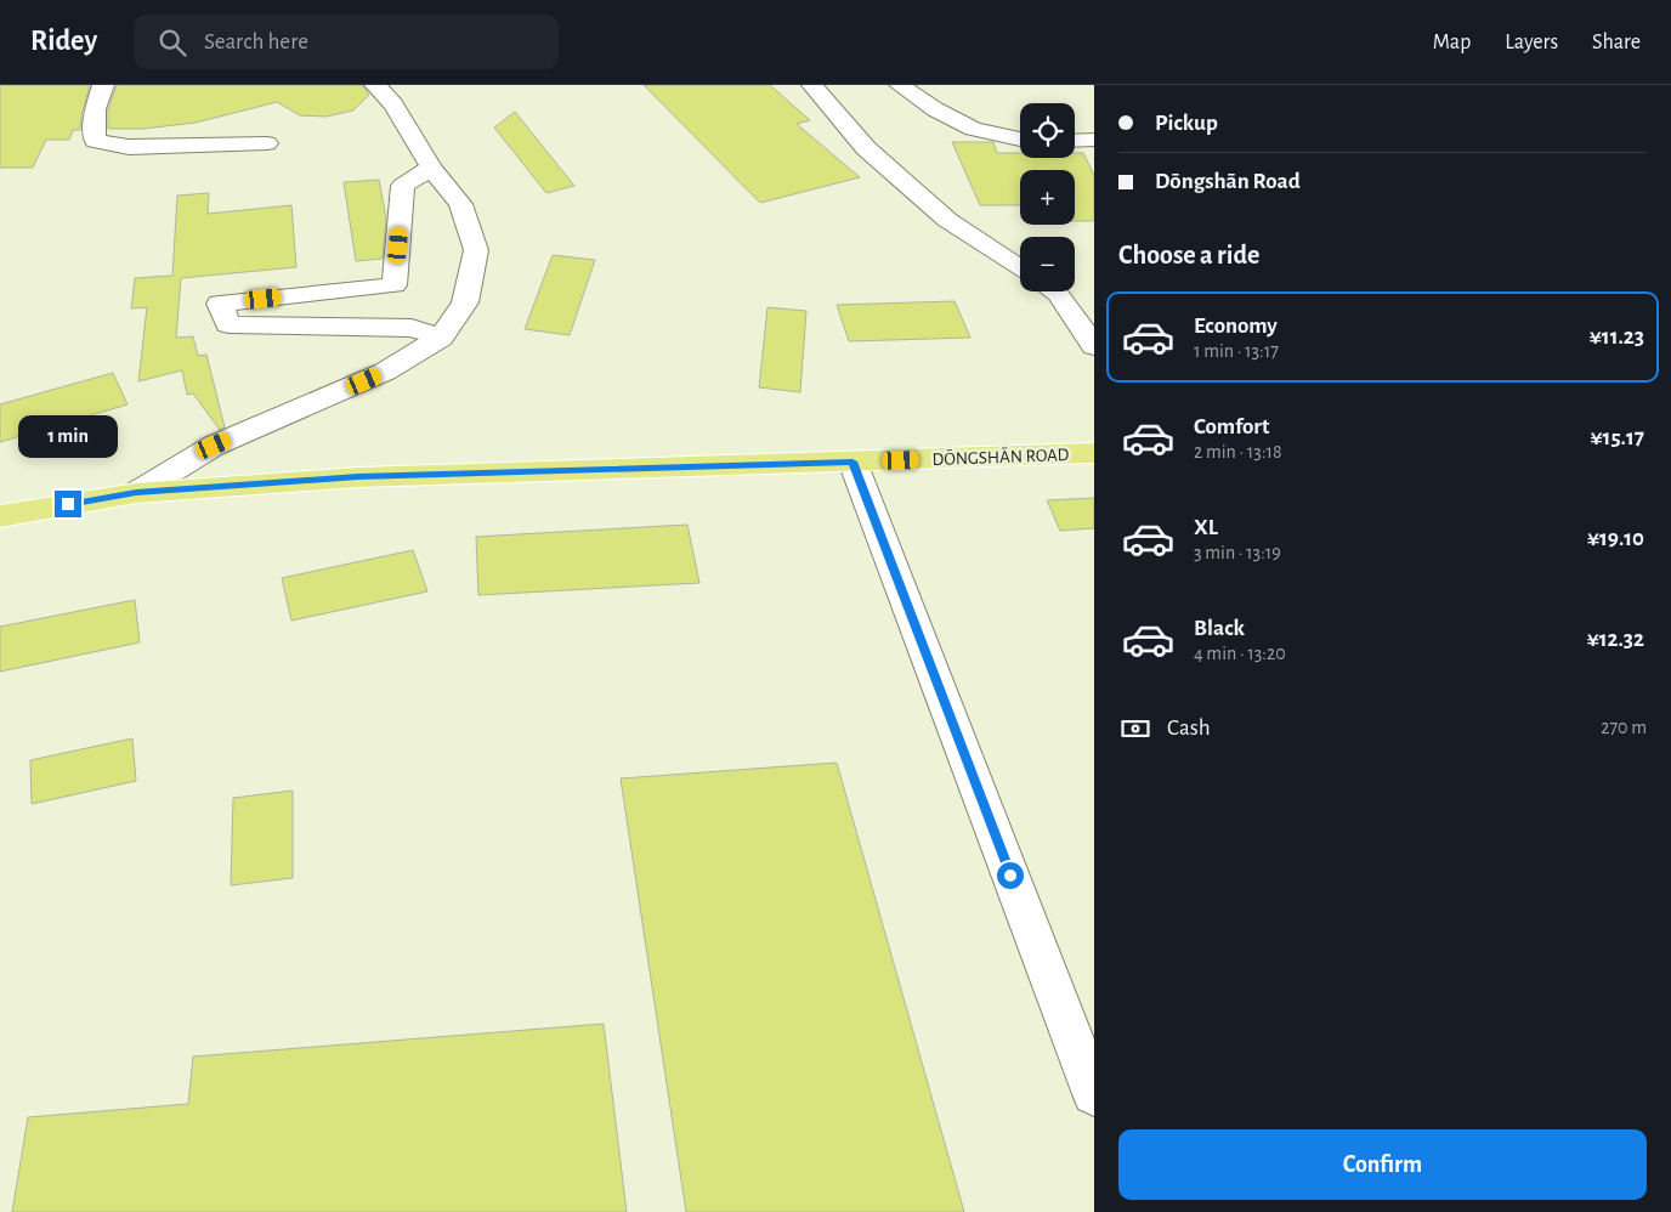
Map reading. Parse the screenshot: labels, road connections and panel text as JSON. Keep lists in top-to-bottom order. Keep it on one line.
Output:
{"streets":{"main road":["DŌNGSHĀN ROAD"]},"page":{"header":"Ridey","search":"Search here","nav":["Map","Layers","Share"],"banner":["Pickup","Dōngshān Road"],"map_buttons":["+","−"],"heading":"Choose a ride","list":[{"name":"Economy","note":"1 min · 13:17","value":"¥11.23"},{"name":"Comfort","note":"2 min · 13:18","value":"¥15.17"},{"name":"XL","note":"3 min · 13:19","value":"¥19.10"},{"name":"Black","note":"4 min · 13:20","value":"¥12.32"}],"bubble":"1 min","pay":["Cash","270 m"],"buttons":"Confirm"}}
